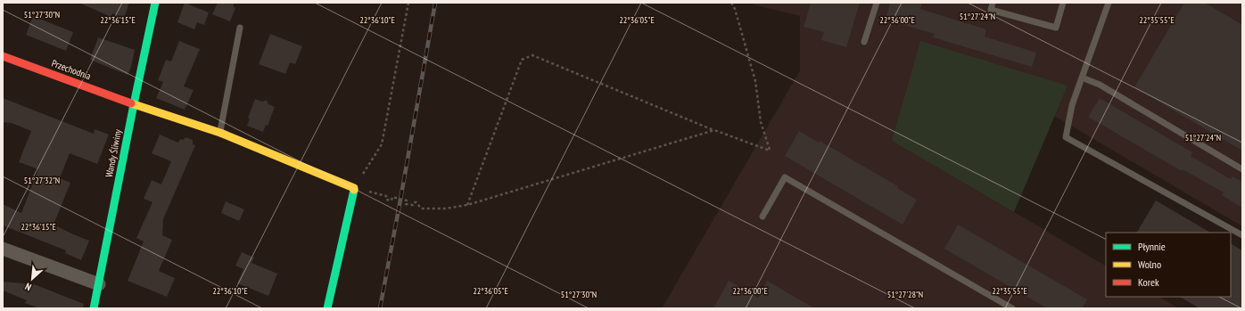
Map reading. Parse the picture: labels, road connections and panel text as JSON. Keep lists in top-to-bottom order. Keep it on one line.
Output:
{"streets":{"street":["Przechodnia","Wandy Śliwiny"]},"crossings":[["Przechodnia","Wandy Śliwiny"]],"legend":["Płynnie","Wolno","Korek"],"north":"bottom left","coordinates":["51°27'30\"N","51°27'24\"N","22°36'15\"E","22°36'10\"E","22°36'05\"E","22°36'00\"E","22°35'55\"E","51°27'32\"N","51°27'28\"N"]}
